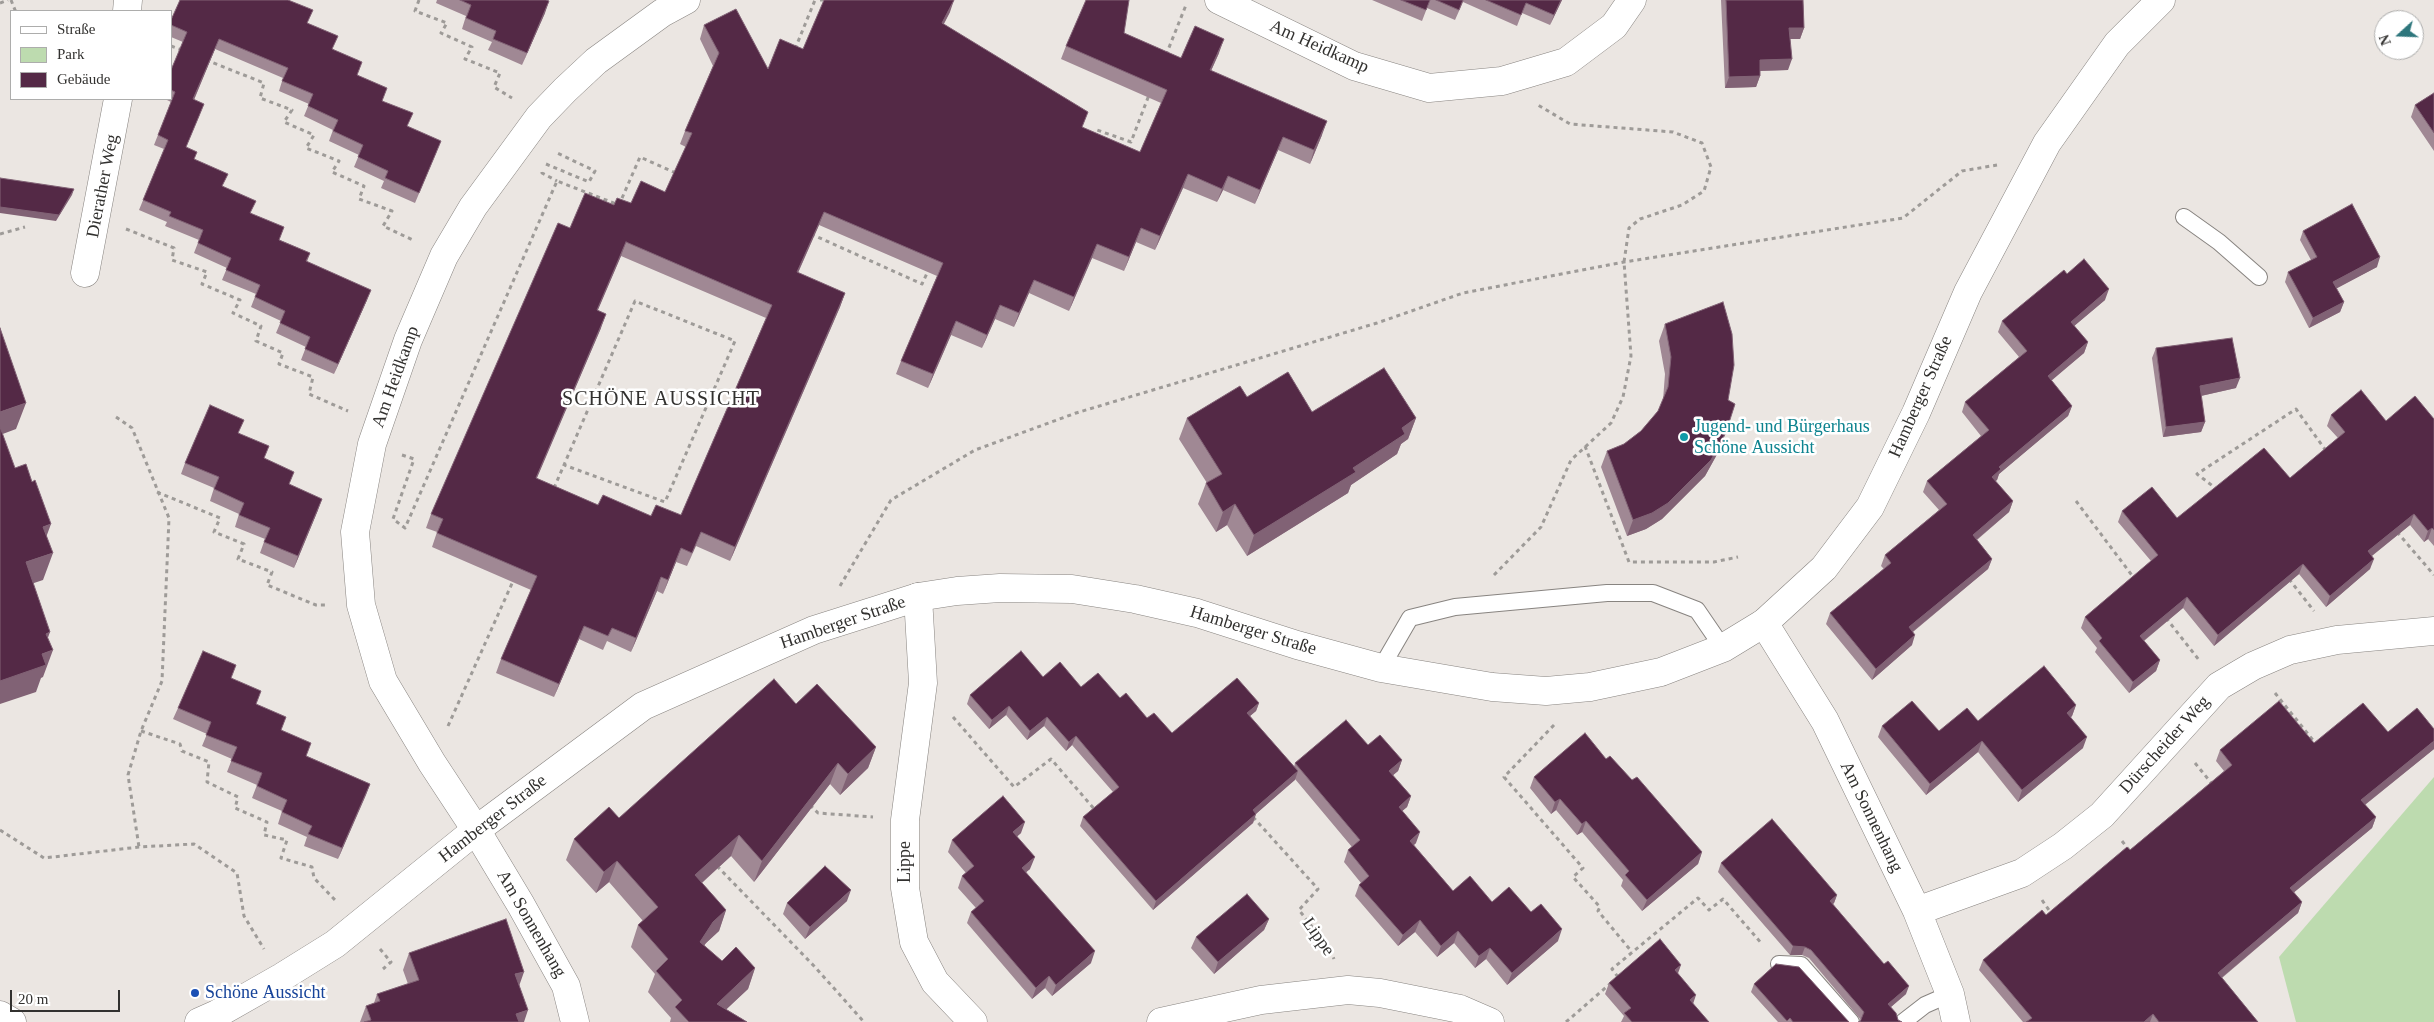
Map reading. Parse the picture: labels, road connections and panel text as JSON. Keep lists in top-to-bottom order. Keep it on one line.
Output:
{"streets":{"street":["Am Heidkamp","Dierather Weg","Hamberger Straße","Dürscheider Weg","Am Sonnenhang","Lippe"]},"crossings":[["Am Heidkamp","Hamberger Straße"],["Am Heidkamp","Am Sonnenhang"],["Hamberger Straße","Am Sonnenhang"],["Hamberger Straße","Lippe"],["Dürscheider Weg","Am Sonnenhang"]],"districts":["SCHÖNE AUSSICHT"],"places":["Jugend- und Bürgerhaus Schöne Aussicht","Schöne Aussicht"],"legend":["Straße","Park","Gebäude"],"scale_bar":"20 m","north":"left"}
